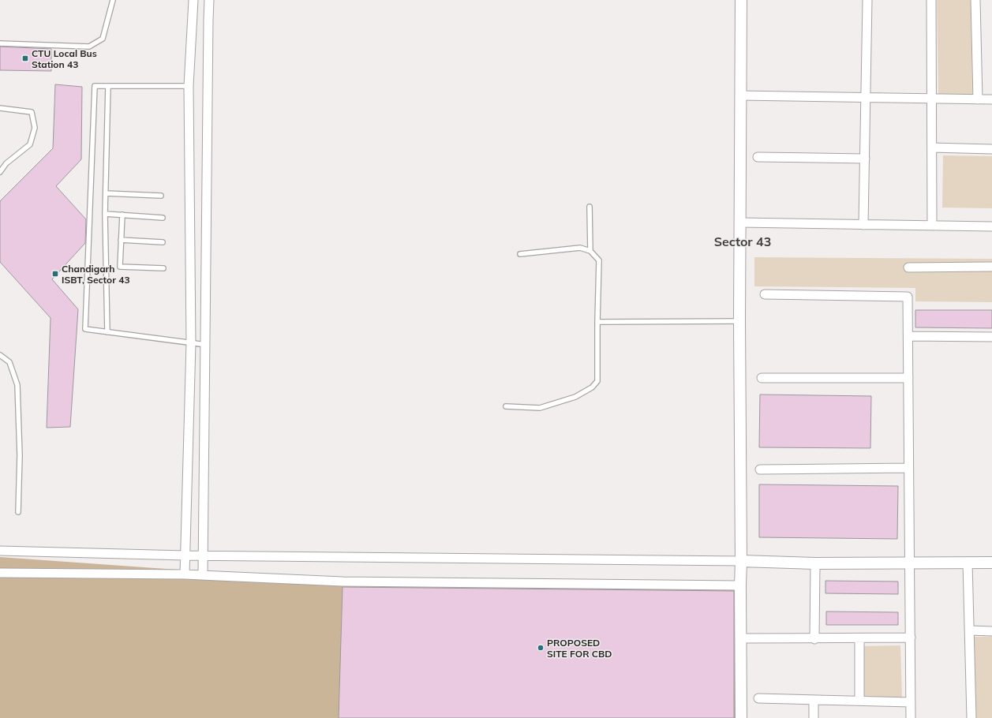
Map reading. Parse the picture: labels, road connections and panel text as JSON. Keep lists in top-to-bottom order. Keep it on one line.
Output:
{"districts":["Sector 43"],"places":{"transit":["CTU Local Bus Station 43","Chandigarh ISBT, Sector 43"],"other":["PROPOSED SITE FOR CBD"]}}
